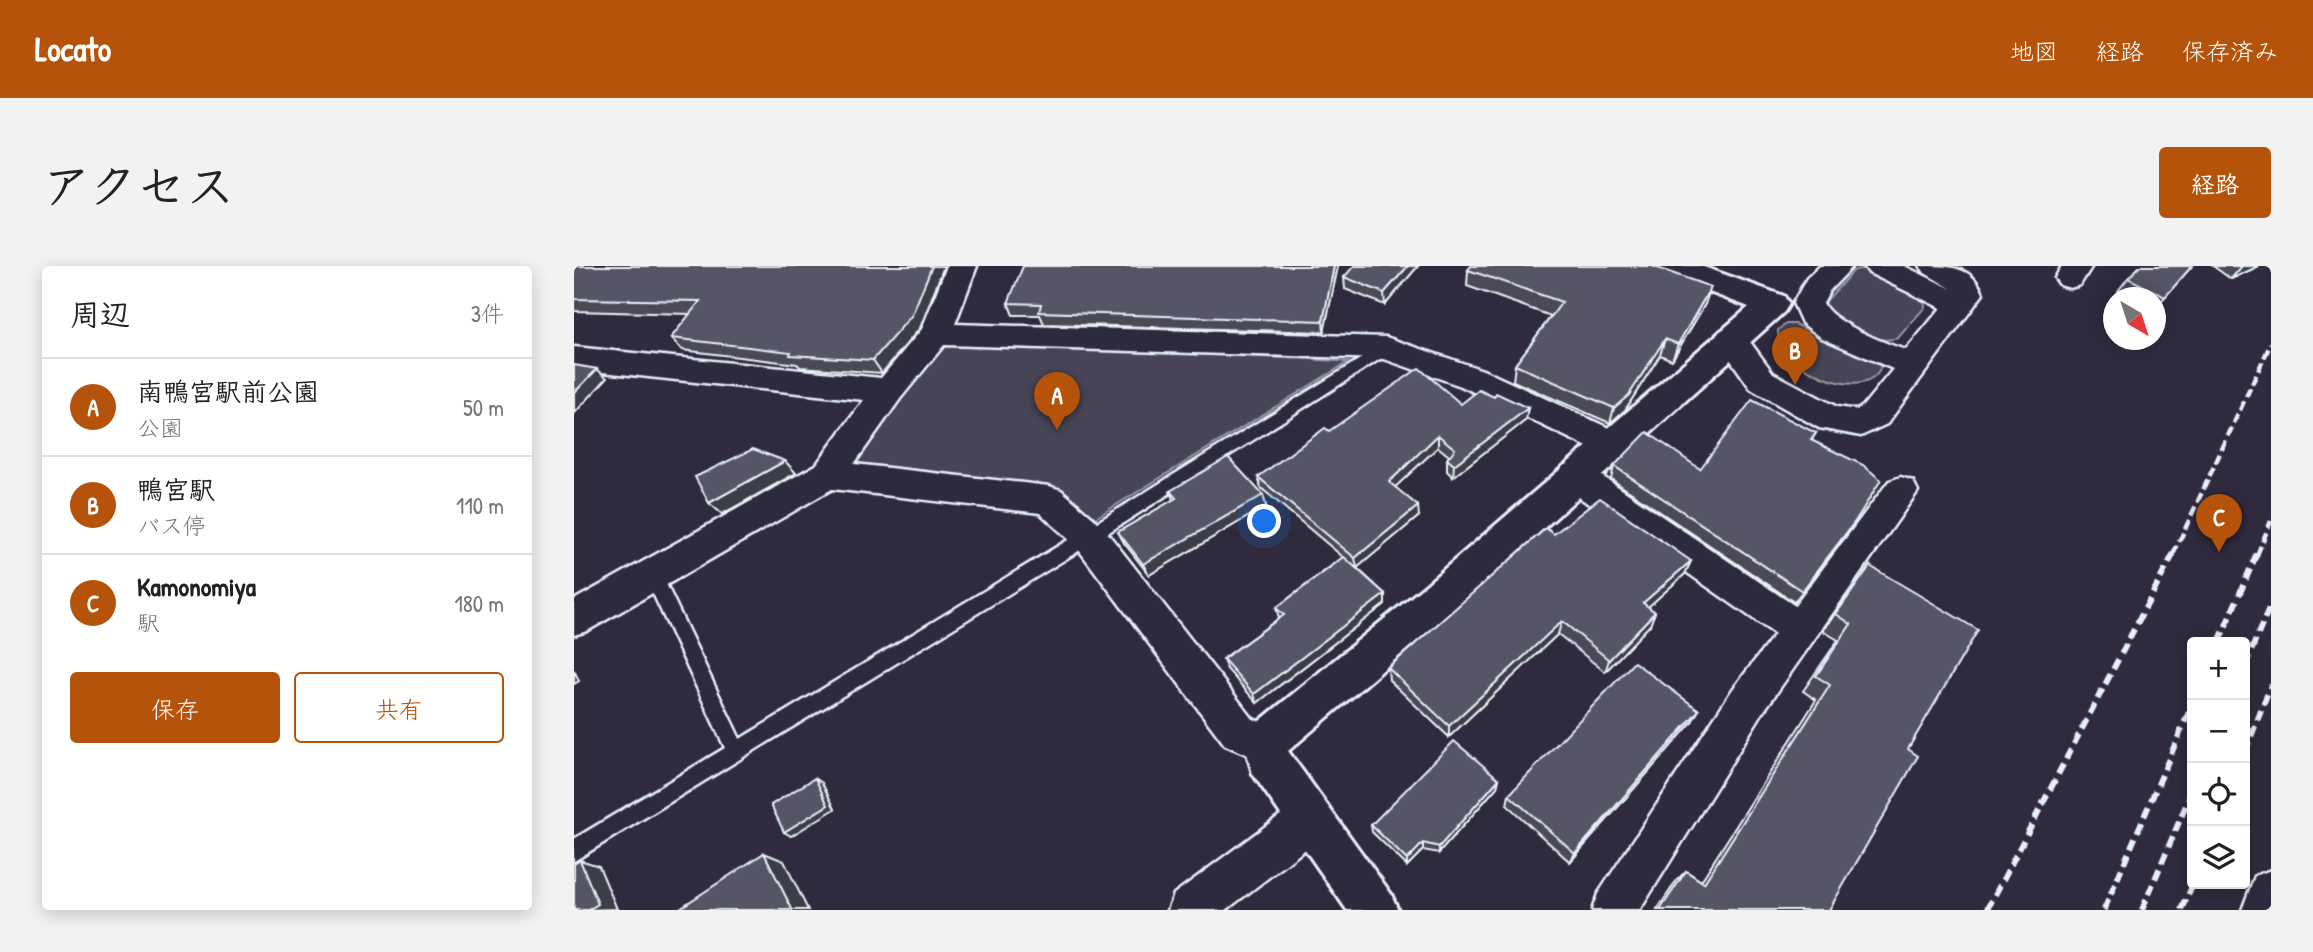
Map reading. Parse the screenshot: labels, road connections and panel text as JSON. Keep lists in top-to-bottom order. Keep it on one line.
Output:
{"north":"bottom right","page":{"header":"Locato","nav":["地図","経路","保存済み"],"title":"アクセス","buttons":["経路",["保存","共有"]],"heading":["周辺","3件"],"pins":["B","A","C"],"list":[{"mark":"A","name":"南鴨宮駅前公園","note":"公園","value":"50 m"},{"mark":"B","name":"鴨宮駅","note":"バス停","value":"110 m"},{"mark":"C","name":"Kamonomiya","note":"駅","value":"180 m"}],"map_buttons":["+","−"]}}
